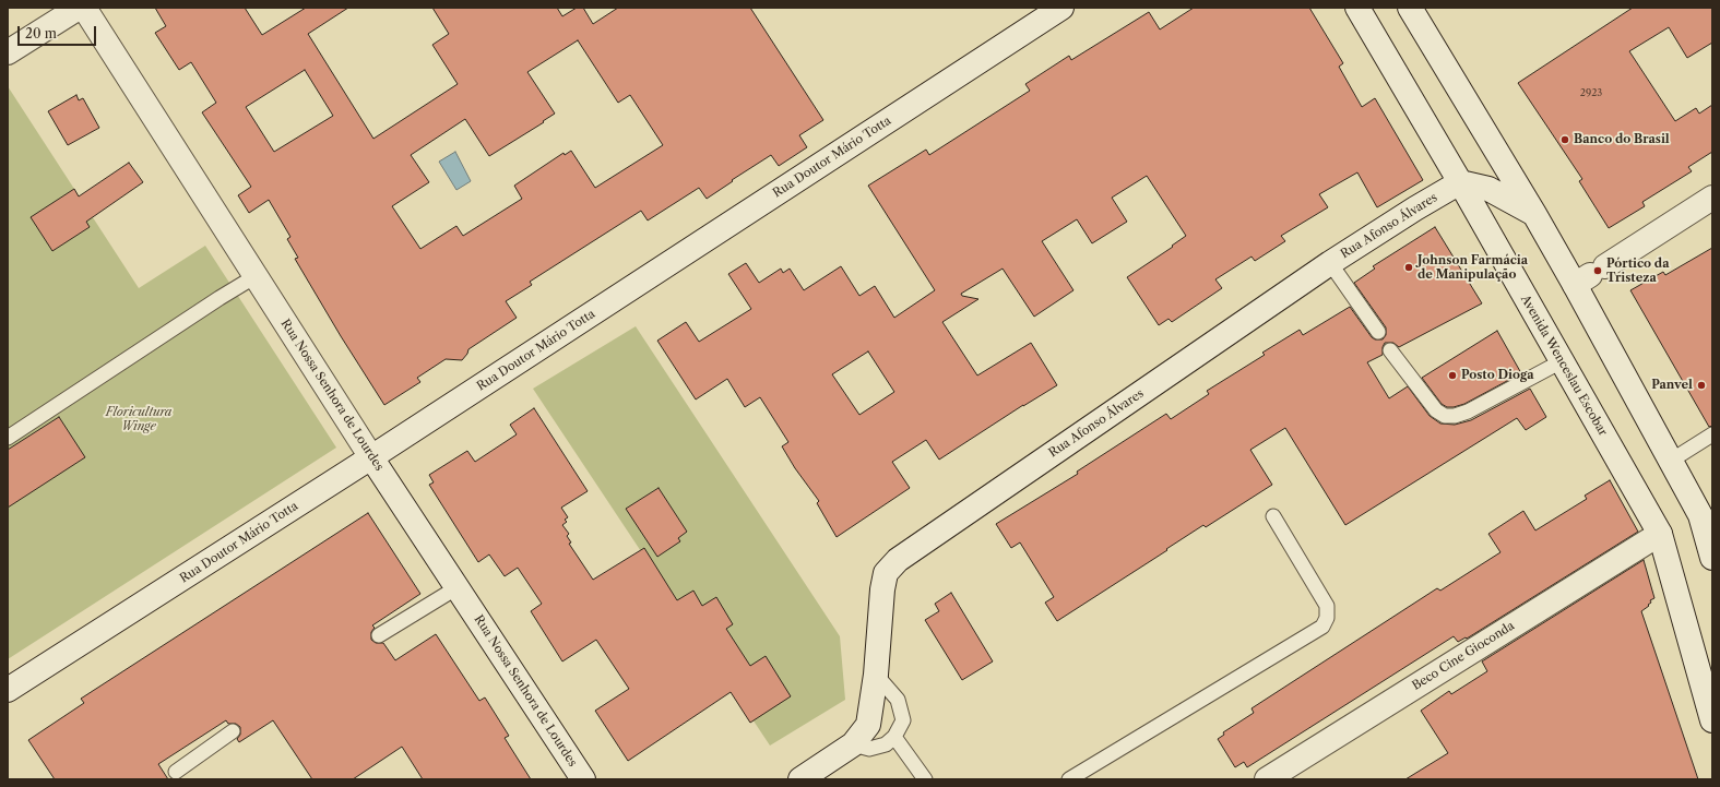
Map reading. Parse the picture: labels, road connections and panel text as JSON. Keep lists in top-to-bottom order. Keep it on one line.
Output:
{"streets":{"street":["Rua Doutor Mário Totta","Rua Afonso Álvares","Avenida Wenceslau Escobar","Rua Nossa Senhora de Lourdes","Beco Cine Gioconda"]},"crossings":[["Rua Doutor Mário Totta","Rua Nossa Senhora de Lourdes"],["Rua Afonso Álvares","Avenida Wenceslau Escobar"],["Avenida Wenceslau Escobar","Beco Cine Gioconda"]],"parks":["Floricultura Winge"],"places":["Banco do Brasil","Johnson Farmácia de Manipulação","Pórtico da Tristeza","Posto Dioga","Panvel"],"house_numbers":["2923"],"scale_bar":"20 m"}
